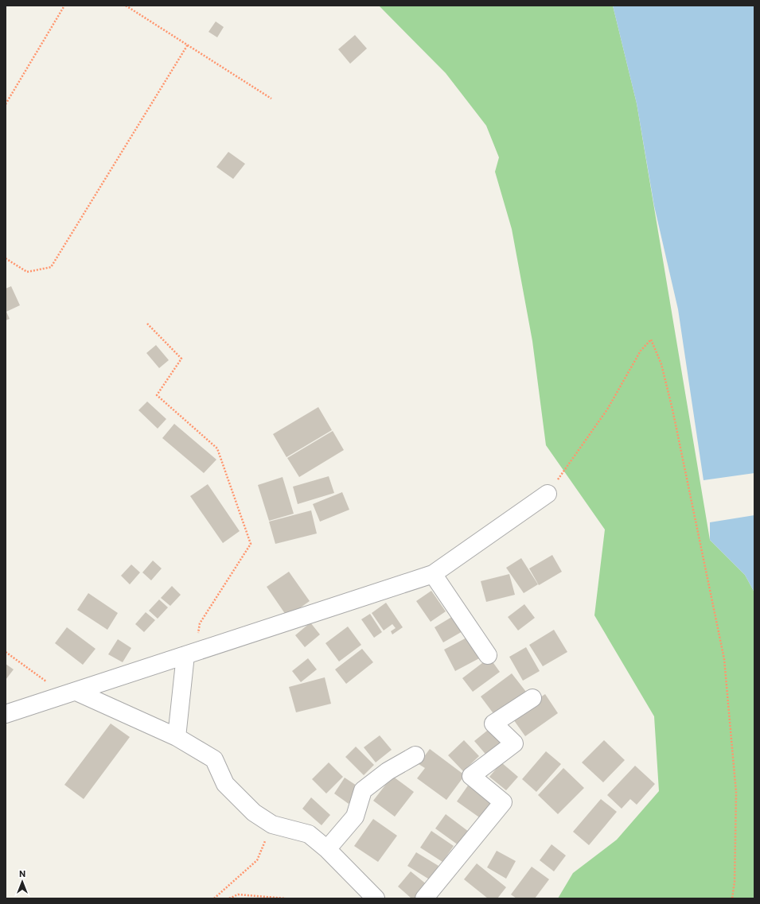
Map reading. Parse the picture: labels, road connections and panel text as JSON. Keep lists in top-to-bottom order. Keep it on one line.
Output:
{"north":"top"}
